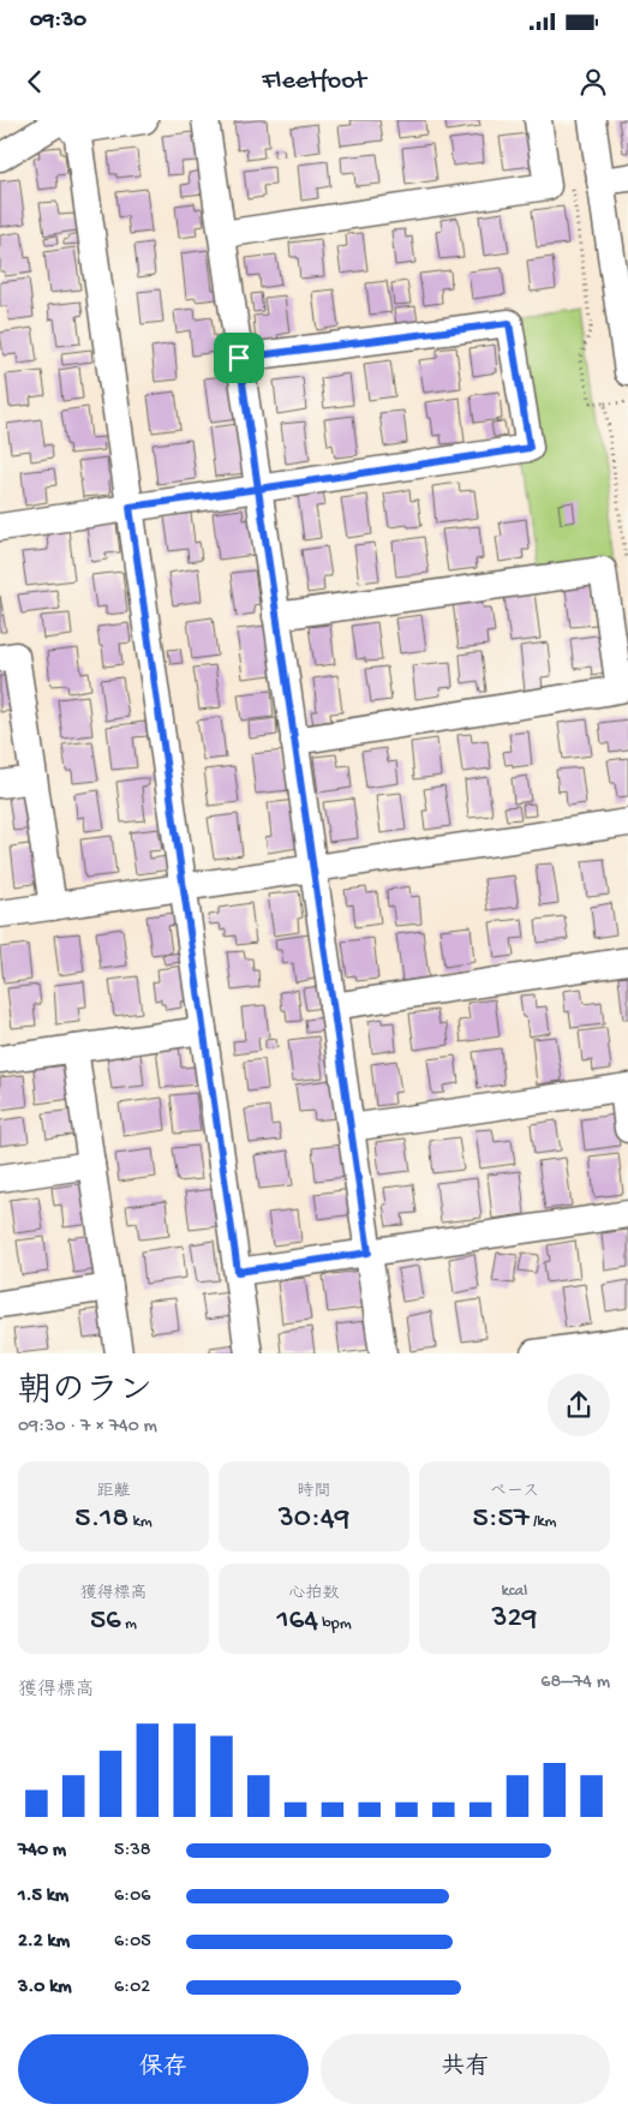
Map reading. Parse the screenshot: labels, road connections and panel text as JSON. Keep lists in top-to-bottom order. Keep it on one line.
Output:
{"page":{"status":"09:30","header":"Fleetfoot","heading":["朝のラン","09:30 · 7 × 740 m"],"stats":[["距離","5.18 km"],["時間","30:49"],["ペース","5:57 /km"],["獲得標高","56 m"],["心拍数","164 bpm"],["kcal","329"]],"chart":["獲得標高","68–74 m"],"list":[{"name":"740 m","note":"5:38"},{"name":"1.5 km","note":"6:06"},{"name":"2.2 km","note":"6:05"},{"name":"3.0 km","note":"6:02"}],"buttons":["保存","共有"]}}
